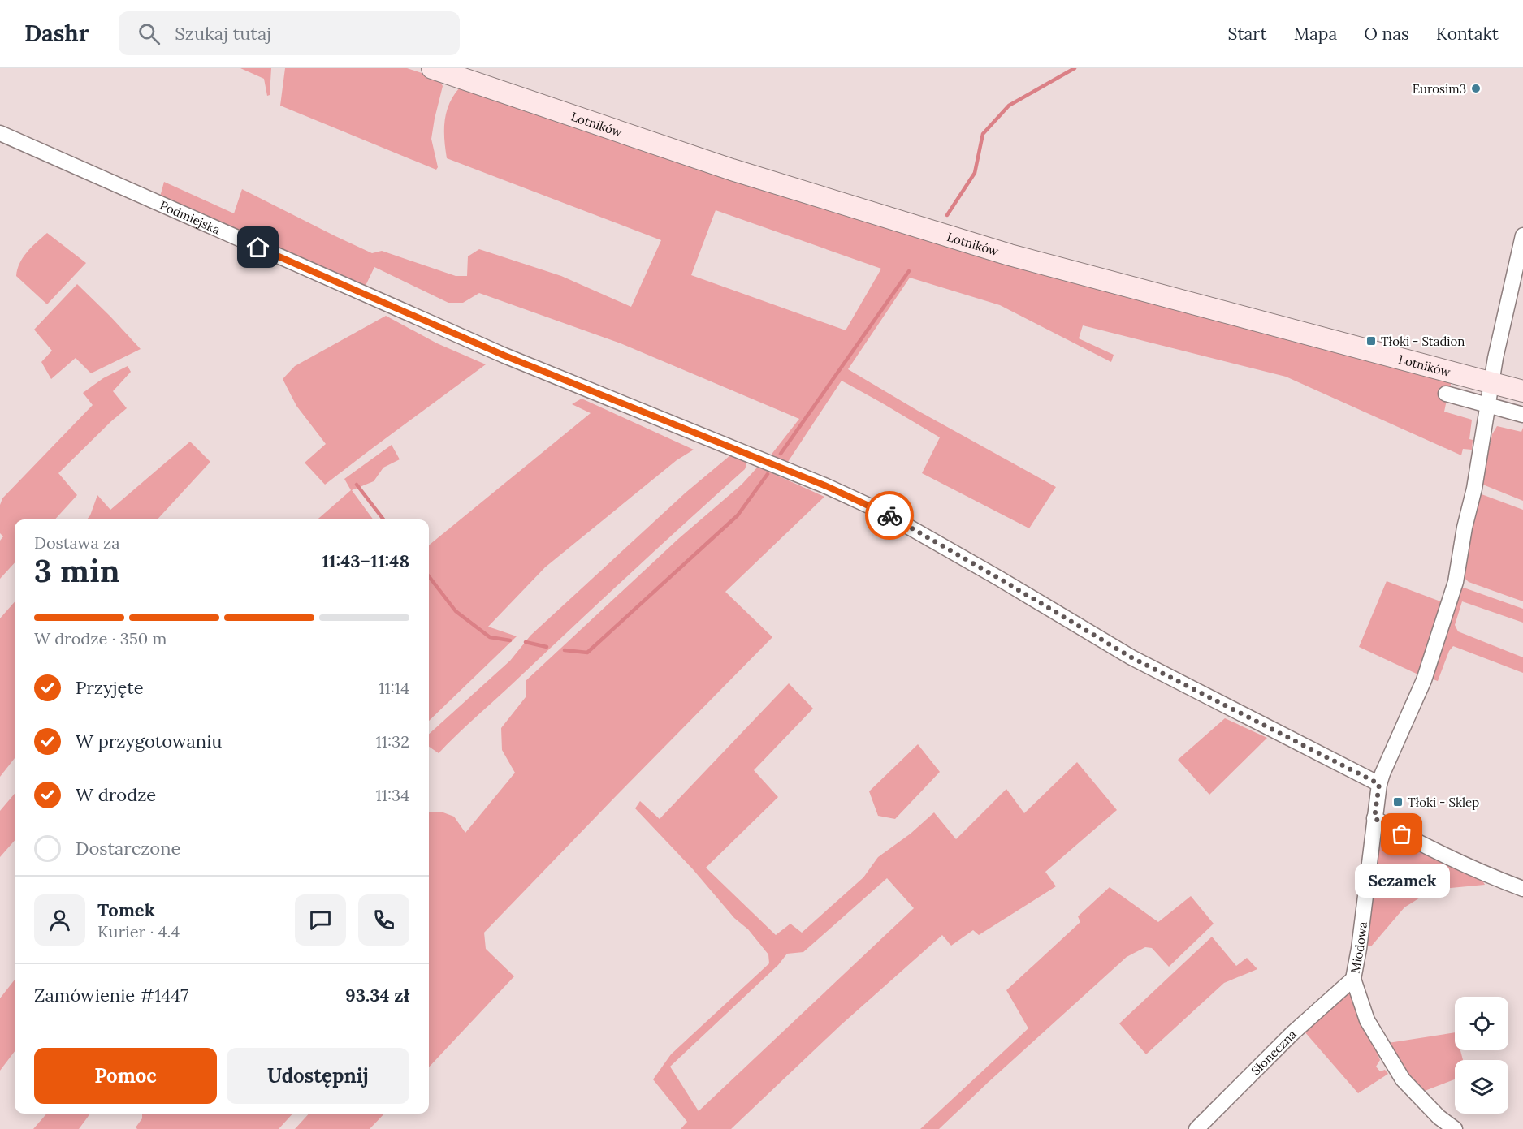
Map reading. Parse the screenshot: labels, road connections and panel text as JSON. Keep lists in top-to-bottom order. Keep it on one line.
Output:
{"streets":{"street":["Lotników","Podmiejska","Miodowa","Słoneczna"]},"crossings":[["Lotników","Miodowa"],["Podmiejska","Miodowa"],["Miodowa","Słoneczna"]],"places":{"other":["Eurosim3","Sezamek"],"transit":["Tłoki - Stadion","Tłoki - Sklep"]},"page":{"header":"Dashr","search":"Szukaj tutaj","nav":["Start","Mapa","O nas","Kontakt"],"heading":["3 min","Dostawa za","11:43–11:48"],"panel":["Tomek","Kurier · 4.4","Zamówienie #1447","93.34 zł"],"bar":"W drodze · 350 m","list":[["Przyjęte","11:14"],["W przygotowaniu","11:32"],["W drodze","11:34"],"Dostarczone"],"bubble":"Sezamek","buttons":["Pomoc","Udostępnij"]}}
